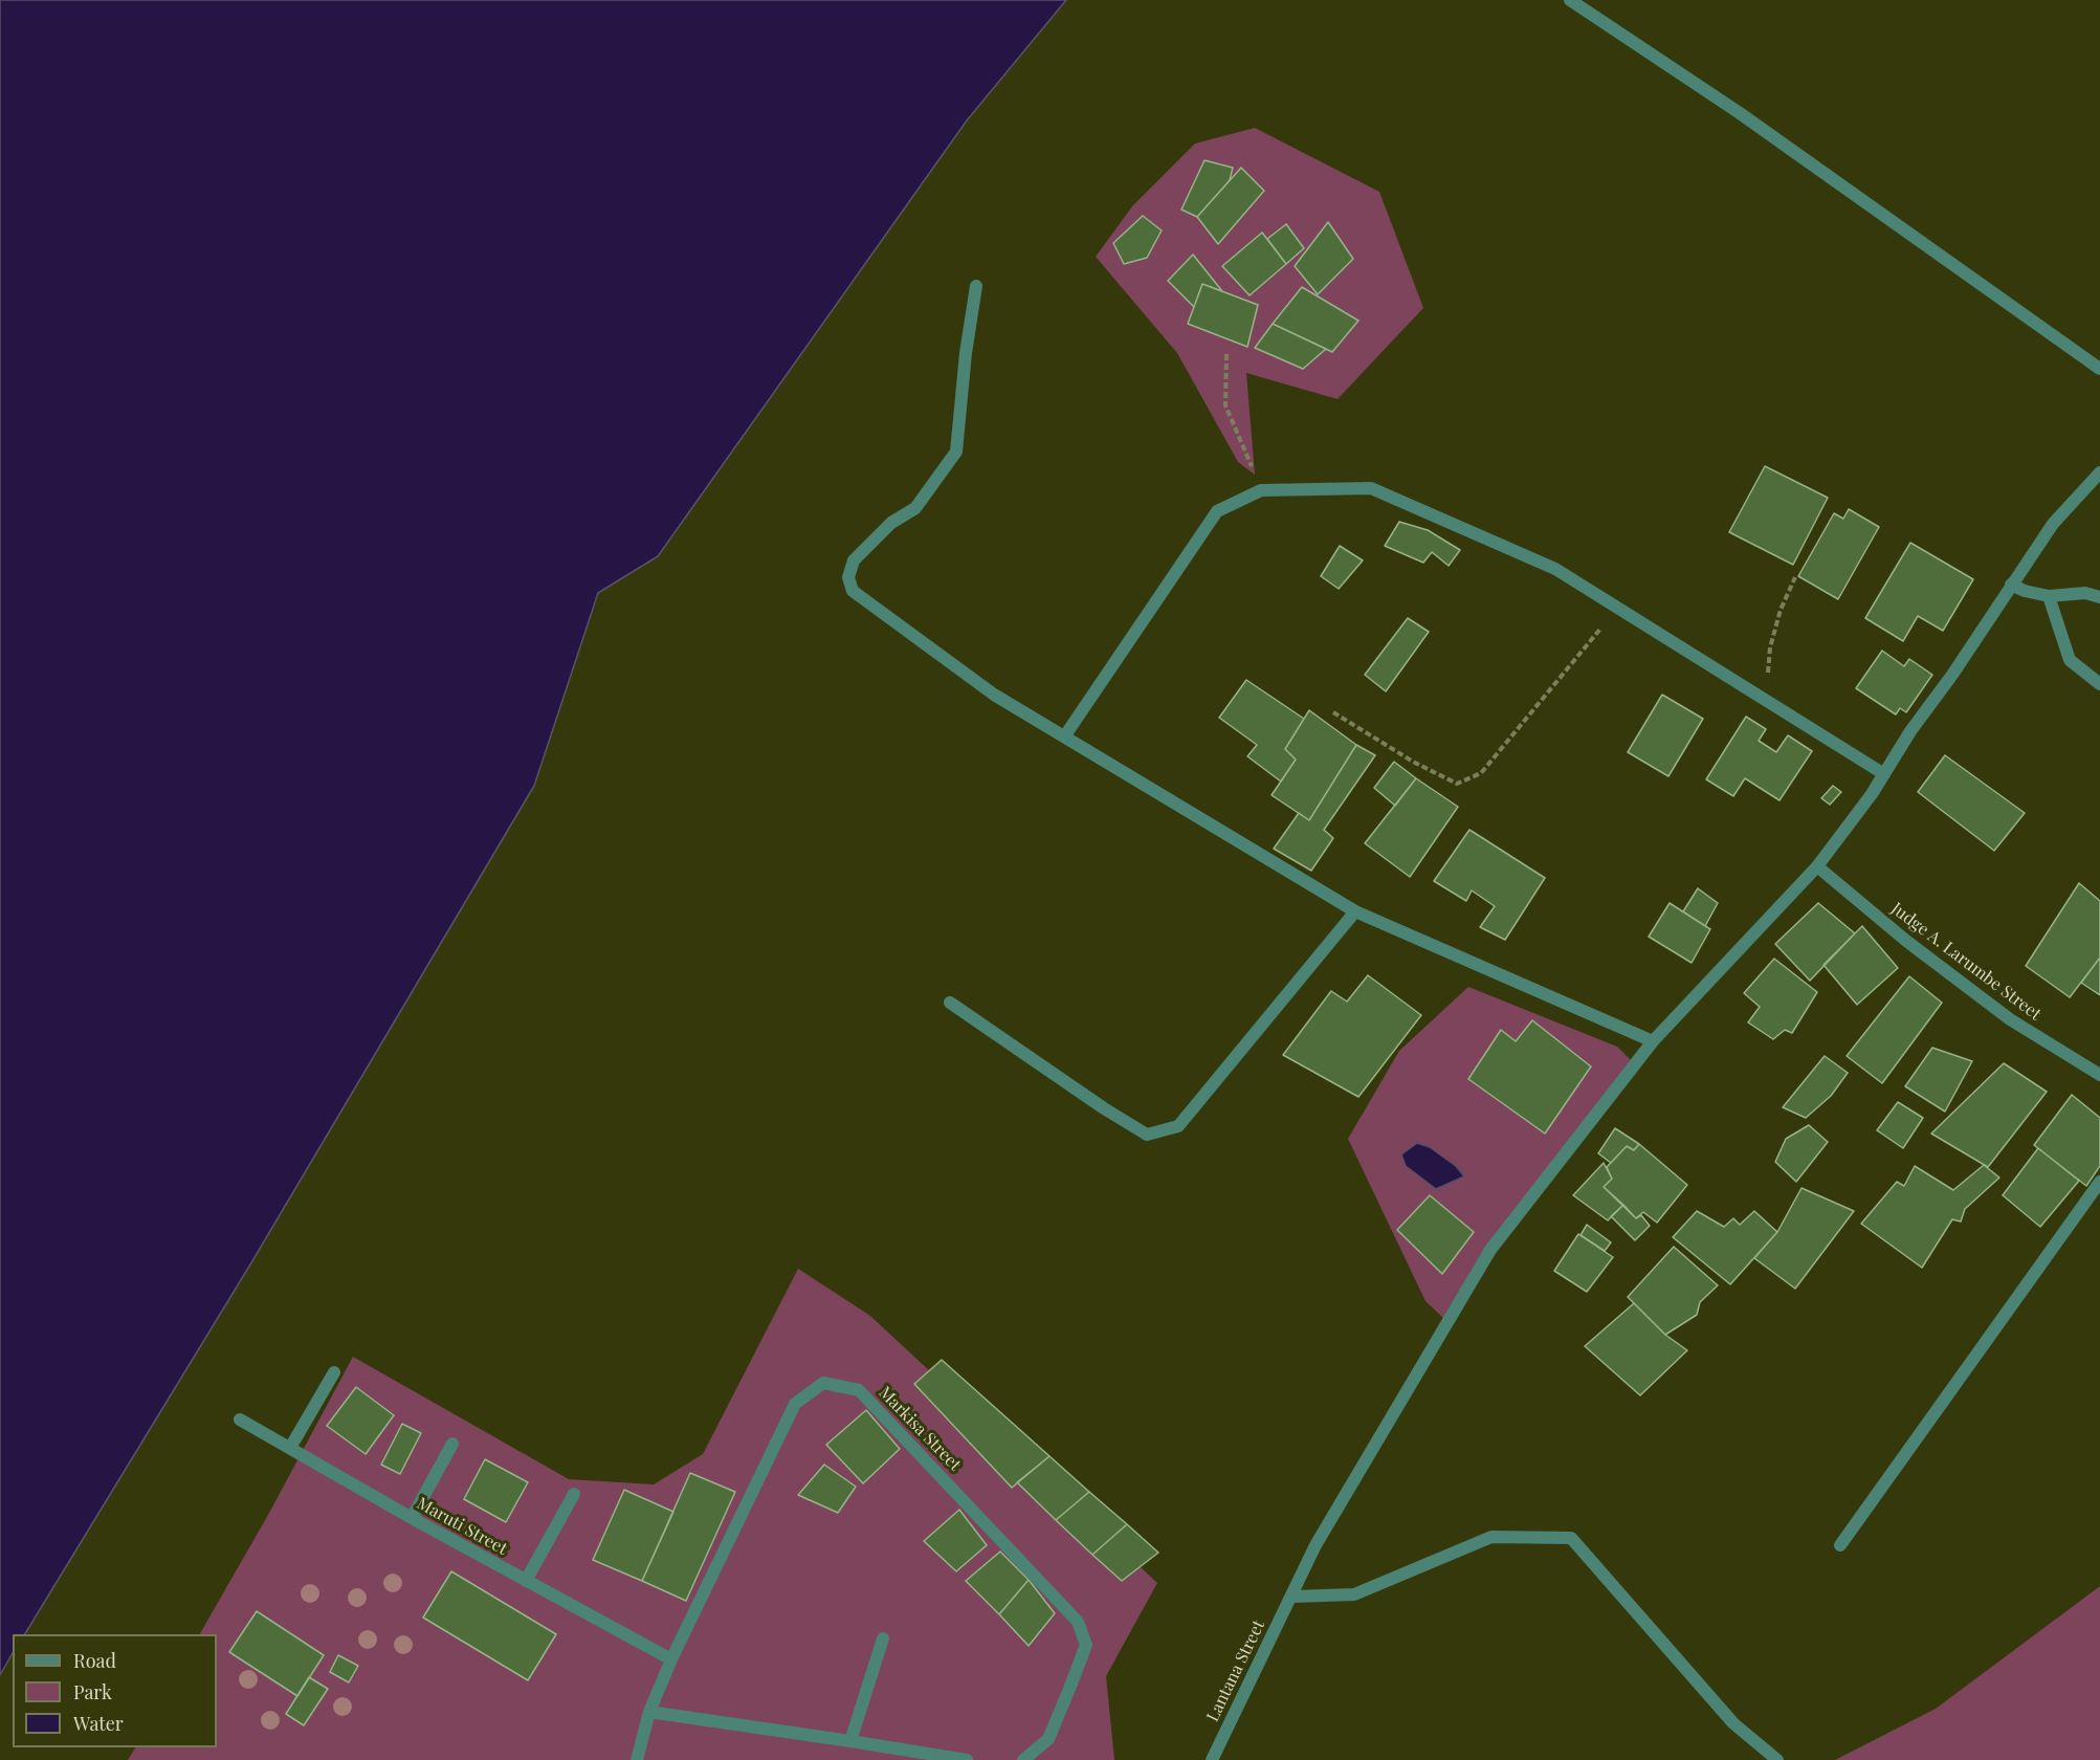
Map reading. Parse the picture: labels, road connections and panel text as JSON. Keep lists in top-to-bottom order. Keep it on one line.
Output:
{"streets":{"street":["Judge A. Larumbe Street","Markisa Street","Maruti Street","Lantana Street"]},"crossings":[["Judge A. Larumbe Street","Lantana Street"],["Markisa Street","Maruti Street"]],"legend":["Road","Park","Water"]}
